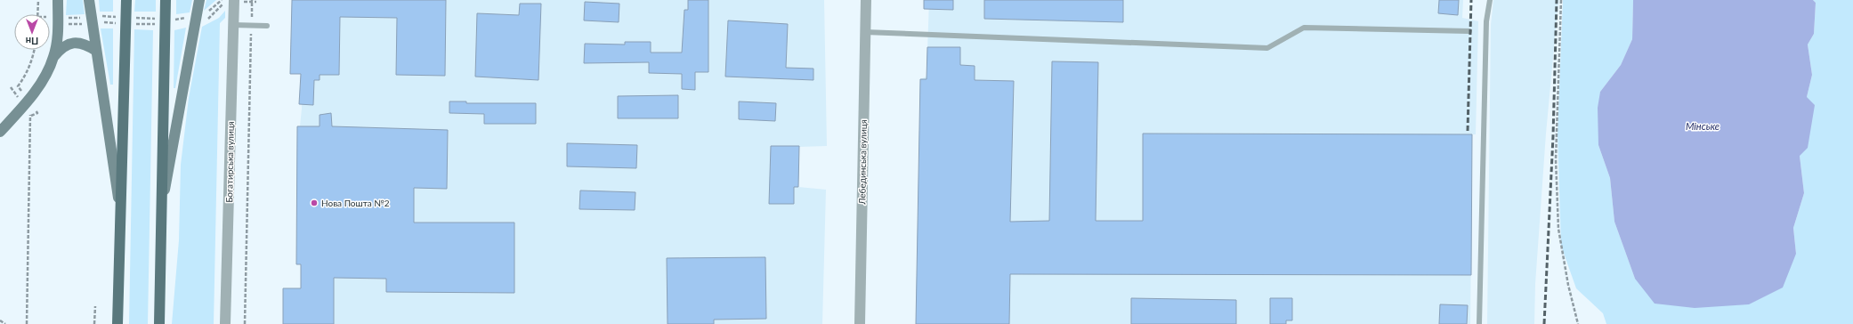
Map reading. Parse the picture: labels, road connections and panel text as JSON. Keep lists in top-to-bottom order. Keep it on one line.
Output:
{"streets":{"street":["Богатирська вулиця","Лебединська вулиця"]},"water":["Мінське"],"places":["Нова Пошта №2"],"north":"bottom"}
